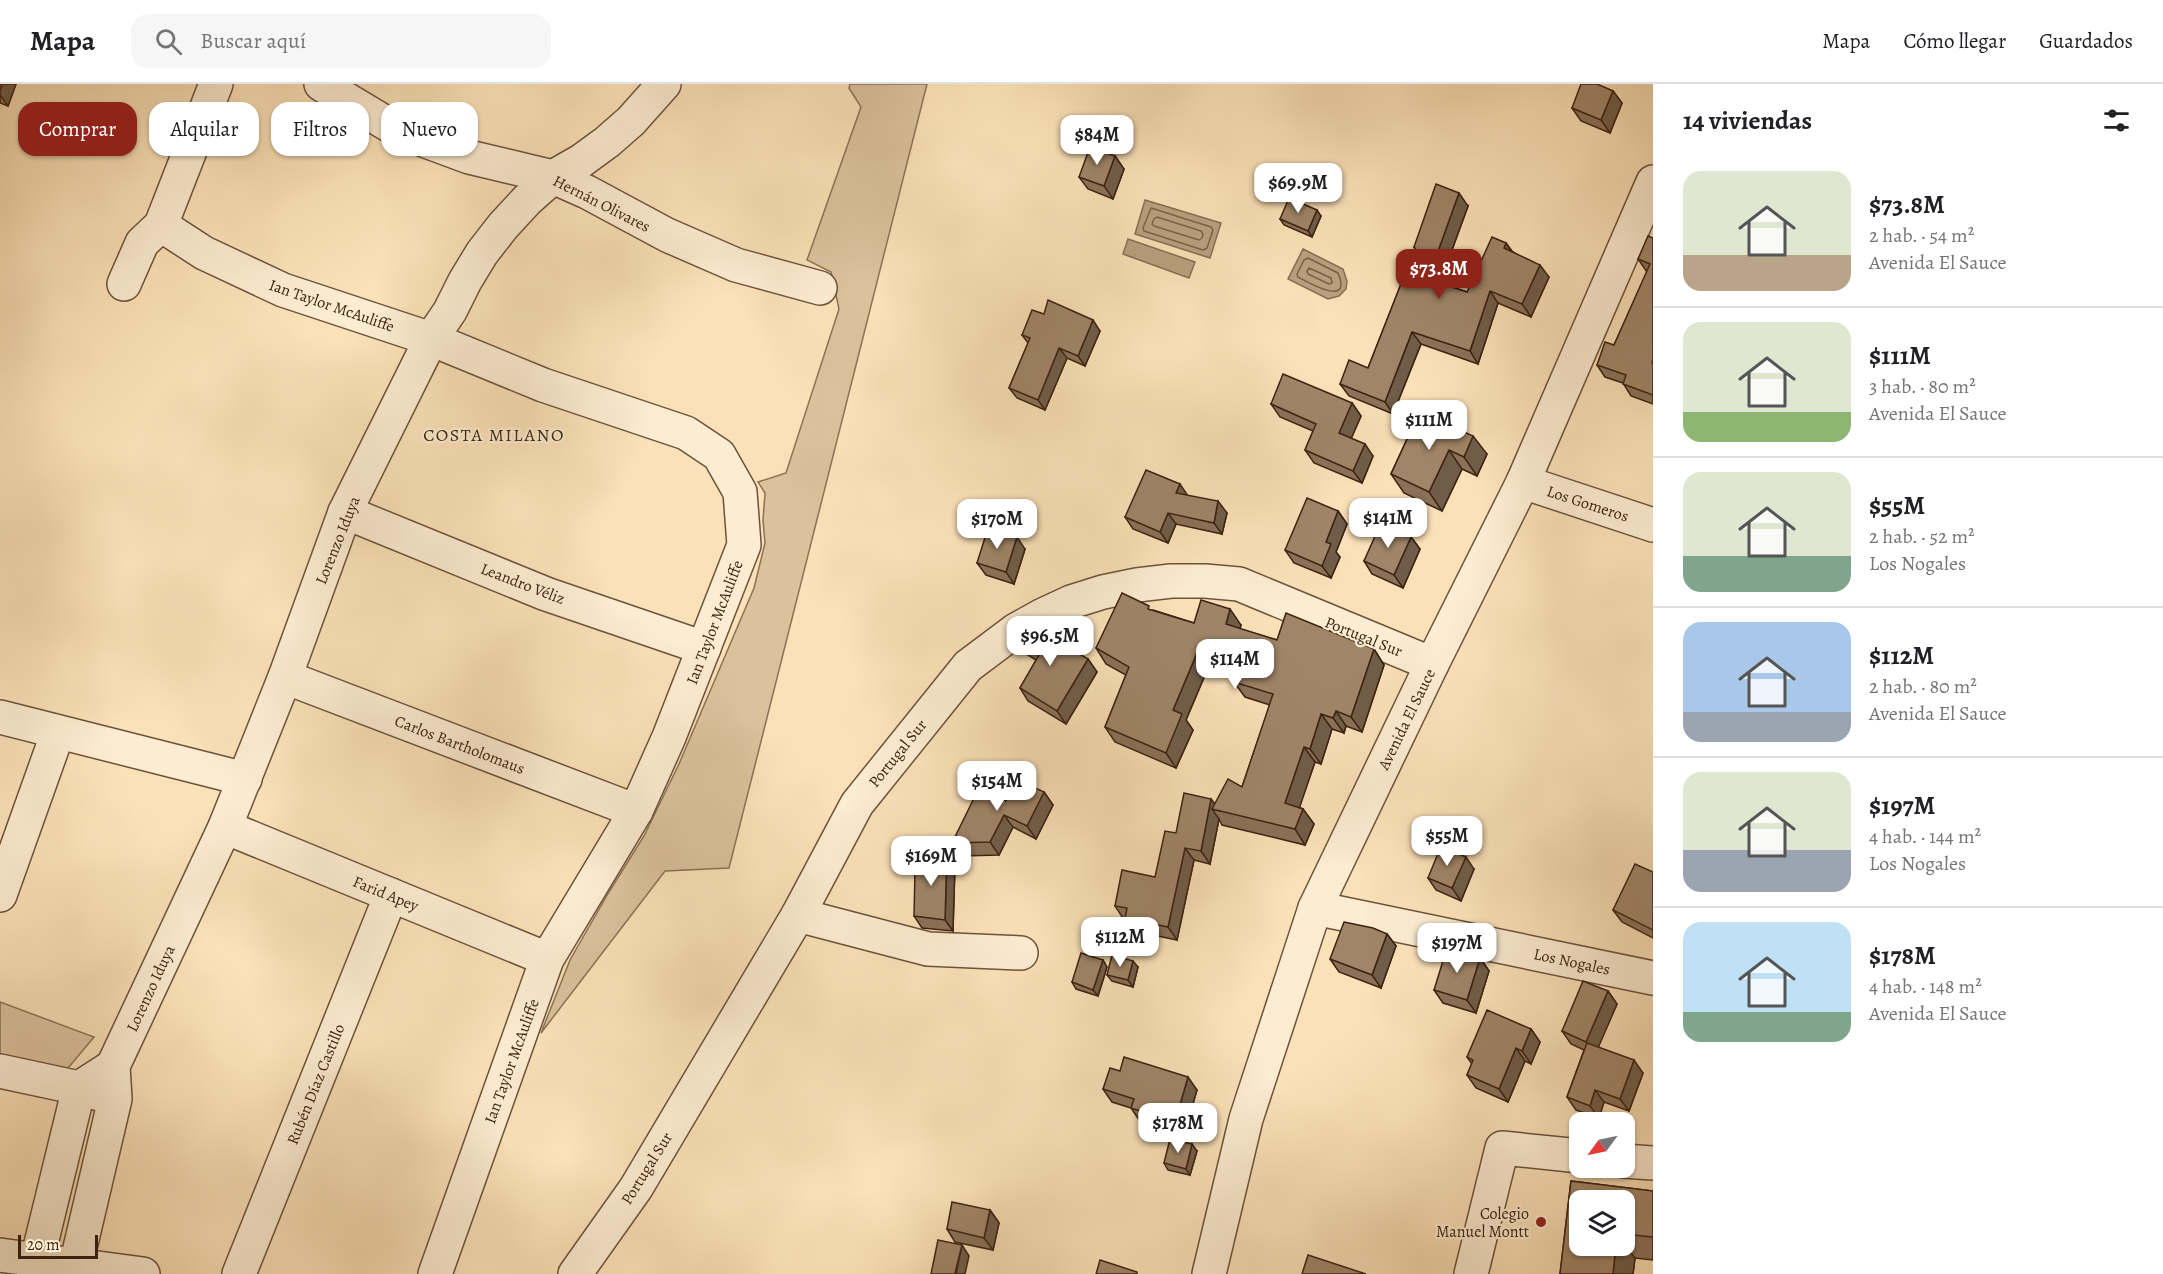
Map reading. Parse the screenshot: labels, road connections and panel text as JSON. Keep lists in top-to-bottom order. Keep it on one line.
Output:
{"streets":{"street":["Hernán Olivares","Ian Taylor McAuliffe","Los Gomeros","Lorenzo Iduya","Leandro Véliz","Portugal Sur","Avenida El Sauce","Carlos Bartholomaus","Farid Apey","Los Nogales","Rubén Díaz Castillo"]},"crossings":[["Hernán Olivares","Lorenzo Iduya"],["Ian Taylor McAuliffe","Lorenzo Iduya"],["Ian Taylor McAuliffe","Leandro Véliz"],["Ian Taylor McAuliffe","Carlos Bartholomaus"],["Ian Taylor McAuliffe","Farid Apey"],["Los Gomeros","Avenida El Sauce"],["Lorenzo Iduya","Leandro Véliz"],["Lorenzo Iduya","Carlos Bartholomaus"],["Lorenzo Iduya","Farid Apey"],["Portugal Sur","Avenida El Sauce"],["Avenida El Sauce","Los Nogales"],["Farid Apey","Rubén Díaz Castillo"]],"districts":["COSTA MILANO"],"places":["Colegio Manuel Montt"],"scale_bar":"20 m","north":"bottom left","page":{"header":"Mapa","search":"Buscar aquí","nav":["Mapa","Cómo llegar","Guardados"],"heading":"14 viviendas","chip":["Comprar","Alquilar","Filtros","Nuevo"],"price":["$84M","$69.9M","$73.8M","$111M","$141M","$170M","$96.5M","$114M","$154M","$55M","$169M","$112M","$197M","$178M"],"list":[{"name":"$73.8M","note":"2 hab. · 54 m² · Avenida El Sauce"},{"name":"$111M","note":"3 hab. · 80 m² · Avenida El Sauce"},{"name":"$55M","note":"2 hab. · 52 m² · Los Nogales"},{"name":"$112M","note":"2 hab. · 80 m² · Avenida El Sauce"},{"name":"$197M","note":"4 hab. · 144 m² · Los Nogales"},{"name":"$178M","note":"4 hab. · 148 m² · Avenida El Sauce"}],"scale":"20 m"}}
